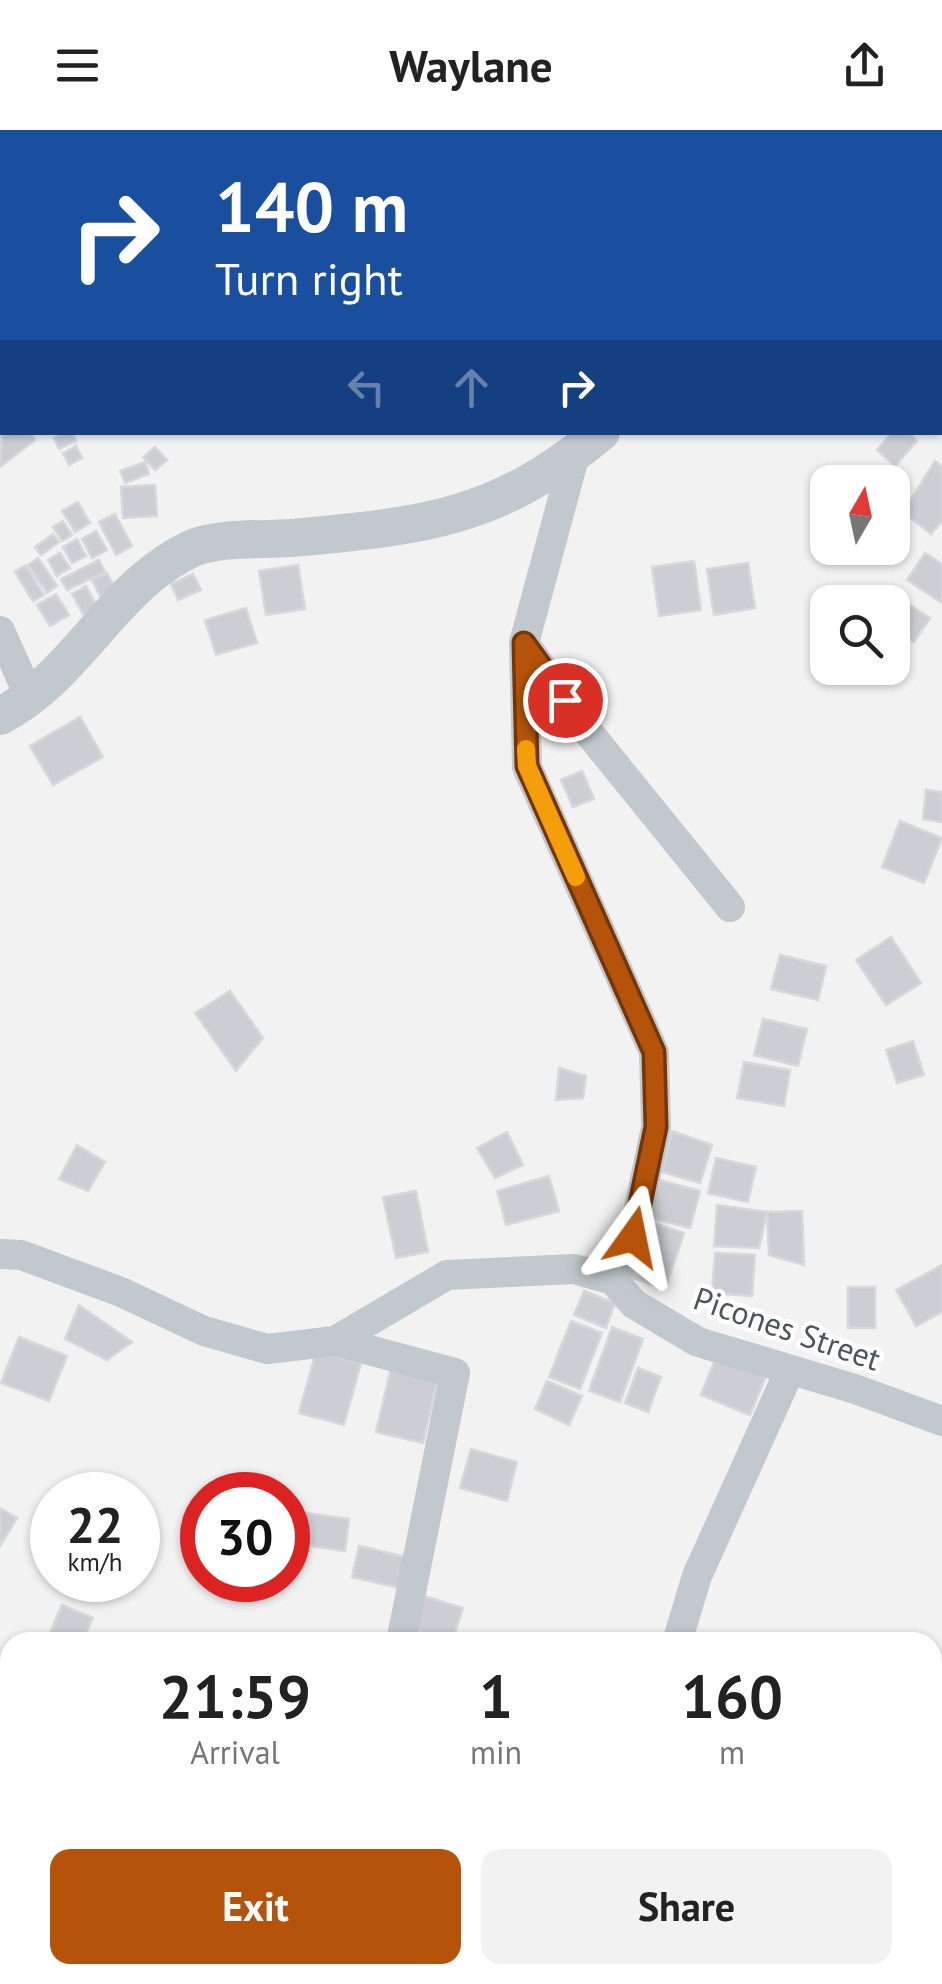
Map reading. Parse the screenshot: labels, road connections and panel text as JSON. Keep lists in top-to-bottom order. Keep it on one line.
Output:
{"streets":{"street":["Picones Street"]},"north":"top","page":{"header":"Waylane","turn":["140 m","Turn right"],"speed":"22 km/h","limit":"30","eta":["21:59","Arrival","1","min","160","m"],"buttons":["Exit","Share"]}}
